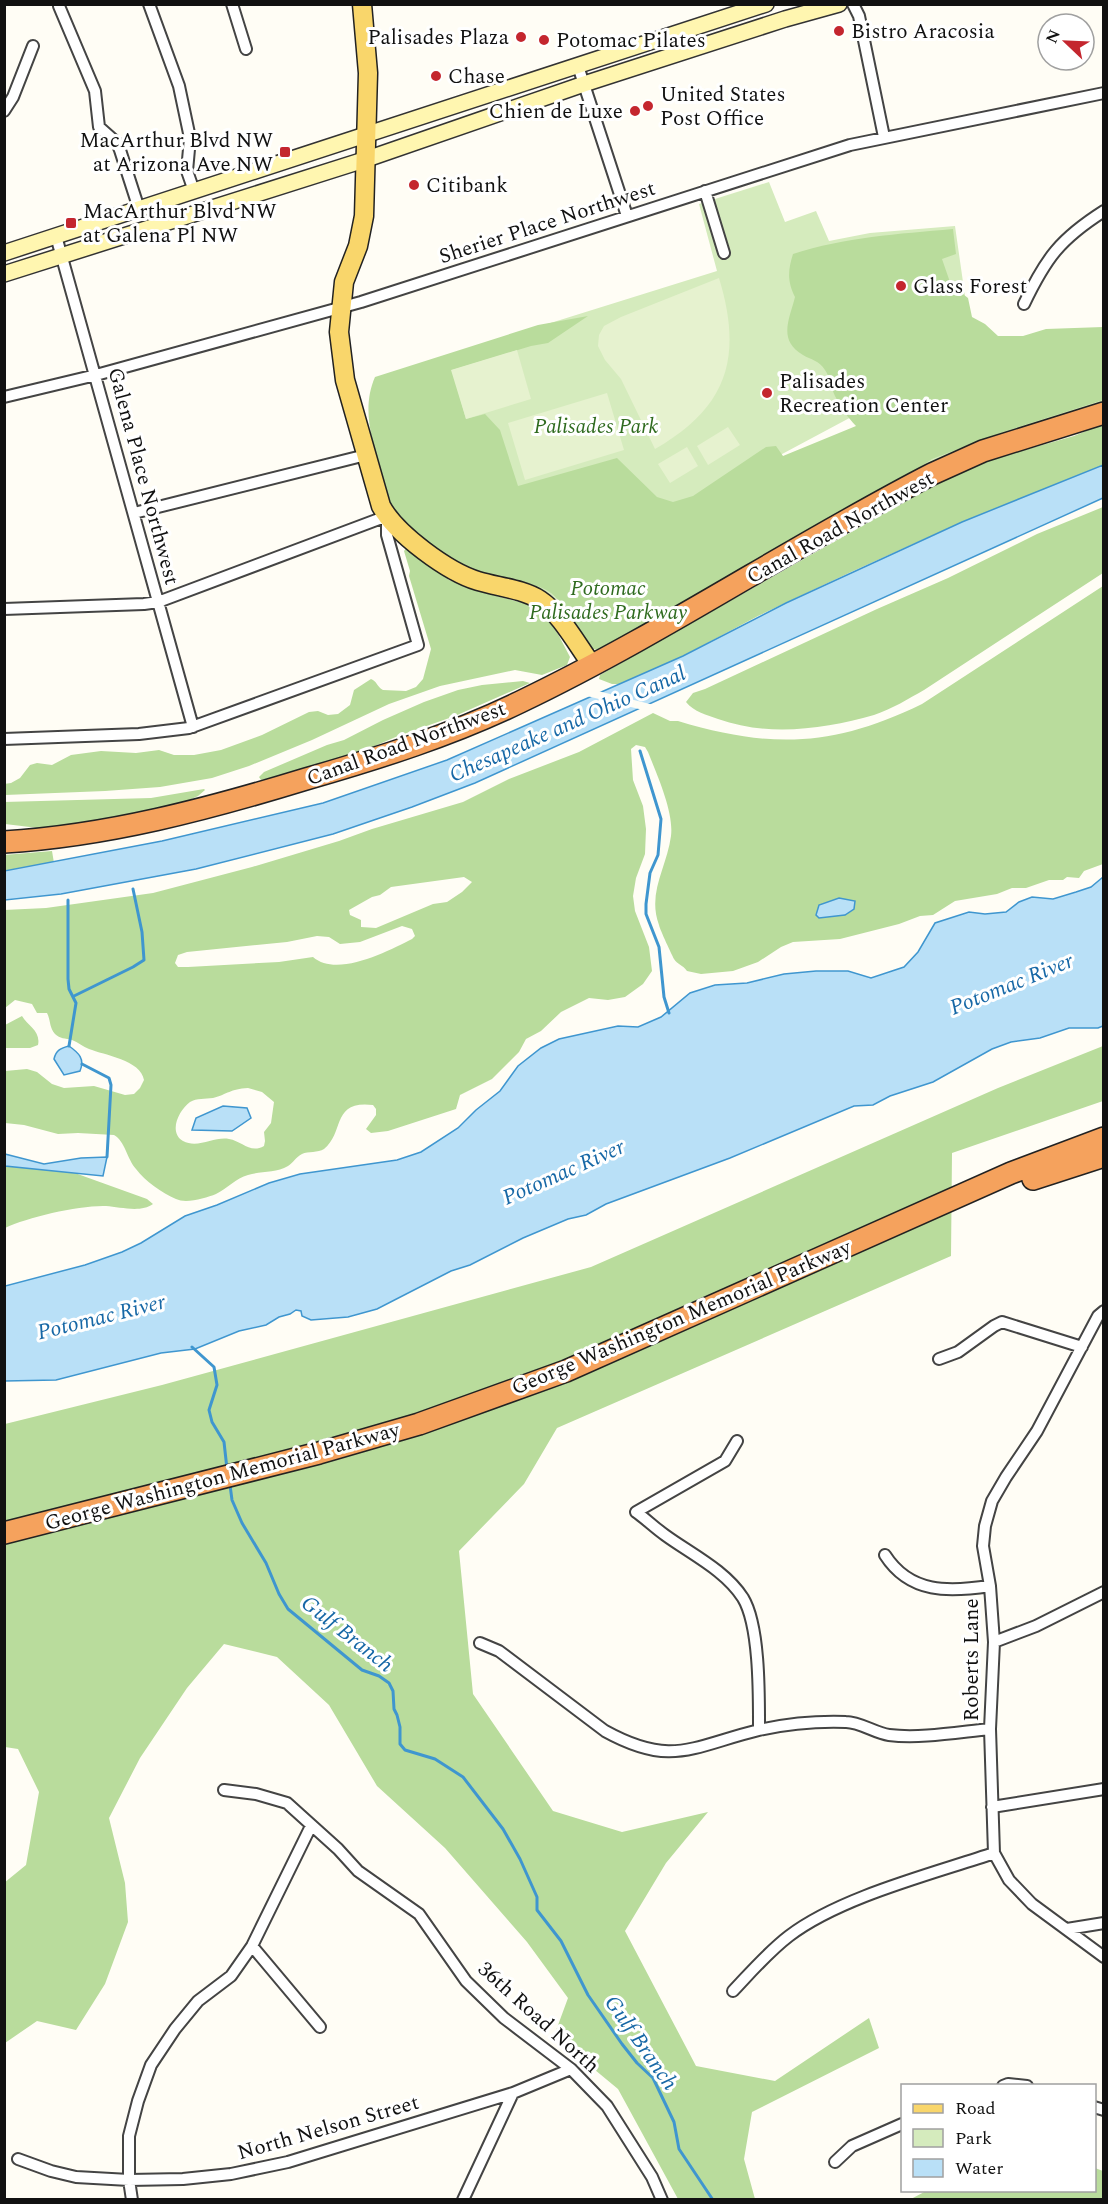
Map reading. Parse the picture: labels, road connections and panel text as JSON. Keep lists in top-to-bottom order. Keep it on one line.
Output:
{"streets":{"highway":["Canal Road Northwest","George Washington Memorial Parkway"],"street":["Sherier Place Northwest","Galena Place Northwest","Roberts Lane","36th Road North","North Nelson Street"]},"crossings":[["Sherier Place Northwest","Galena Place Northwest"],["36th Road North","North Nelson Street"]],"water":["Chesapeake and Ohio Canal","Potomac River","Gulf Branch"],"parks":["Palisades Park","Potomac Palisades Parkway"],"places":{"other":["Bistro Aracosia","Palisades Plaza","Potomac Pilates","Chase","United States Post Office","Chien de Luxe","Citibank","Glass Forest","Palisades Recreation Center"],"transit":["MacArthur Blvd NW at Arizona Ave NW","MacArthur Blvd NW at Galena Pl NW"]},"legend":["Road","Park","Water"],"north":"top left"}
